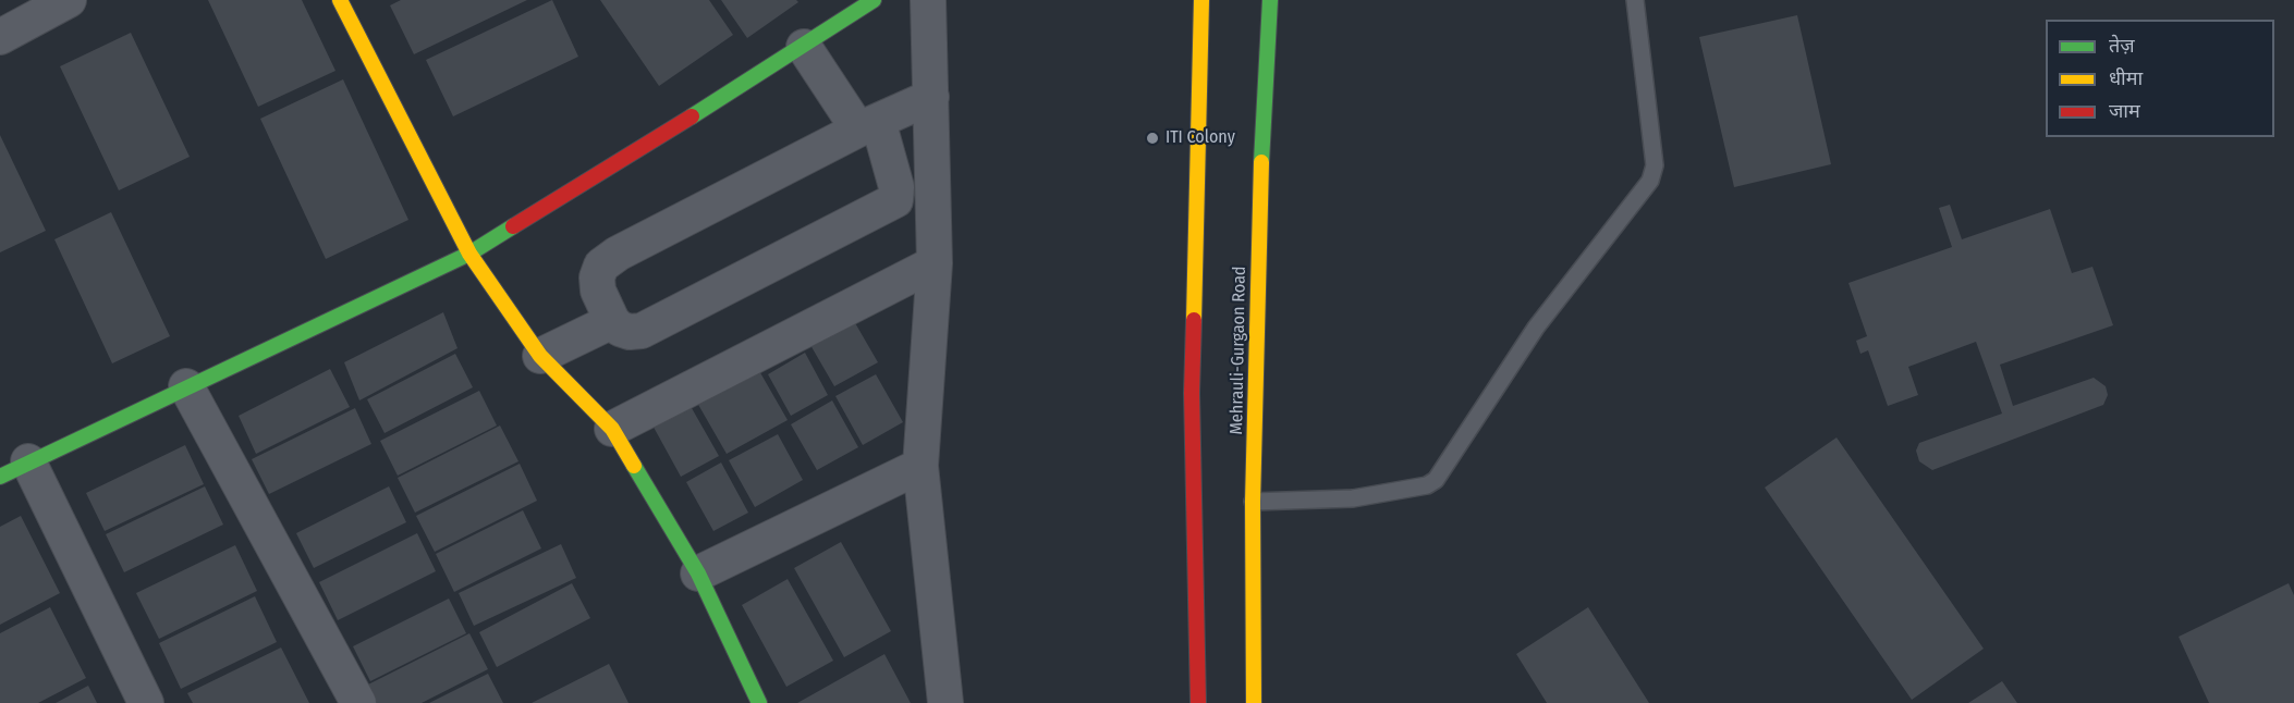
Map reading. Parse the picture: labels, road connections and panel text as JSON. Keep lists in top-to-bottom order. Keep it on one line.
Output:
{"streets":{"street":["Mehrauli-Gurgaon Road"]},"places":["ITI Colony"],"legend":["तेज़","धीमा","जाम"]}
